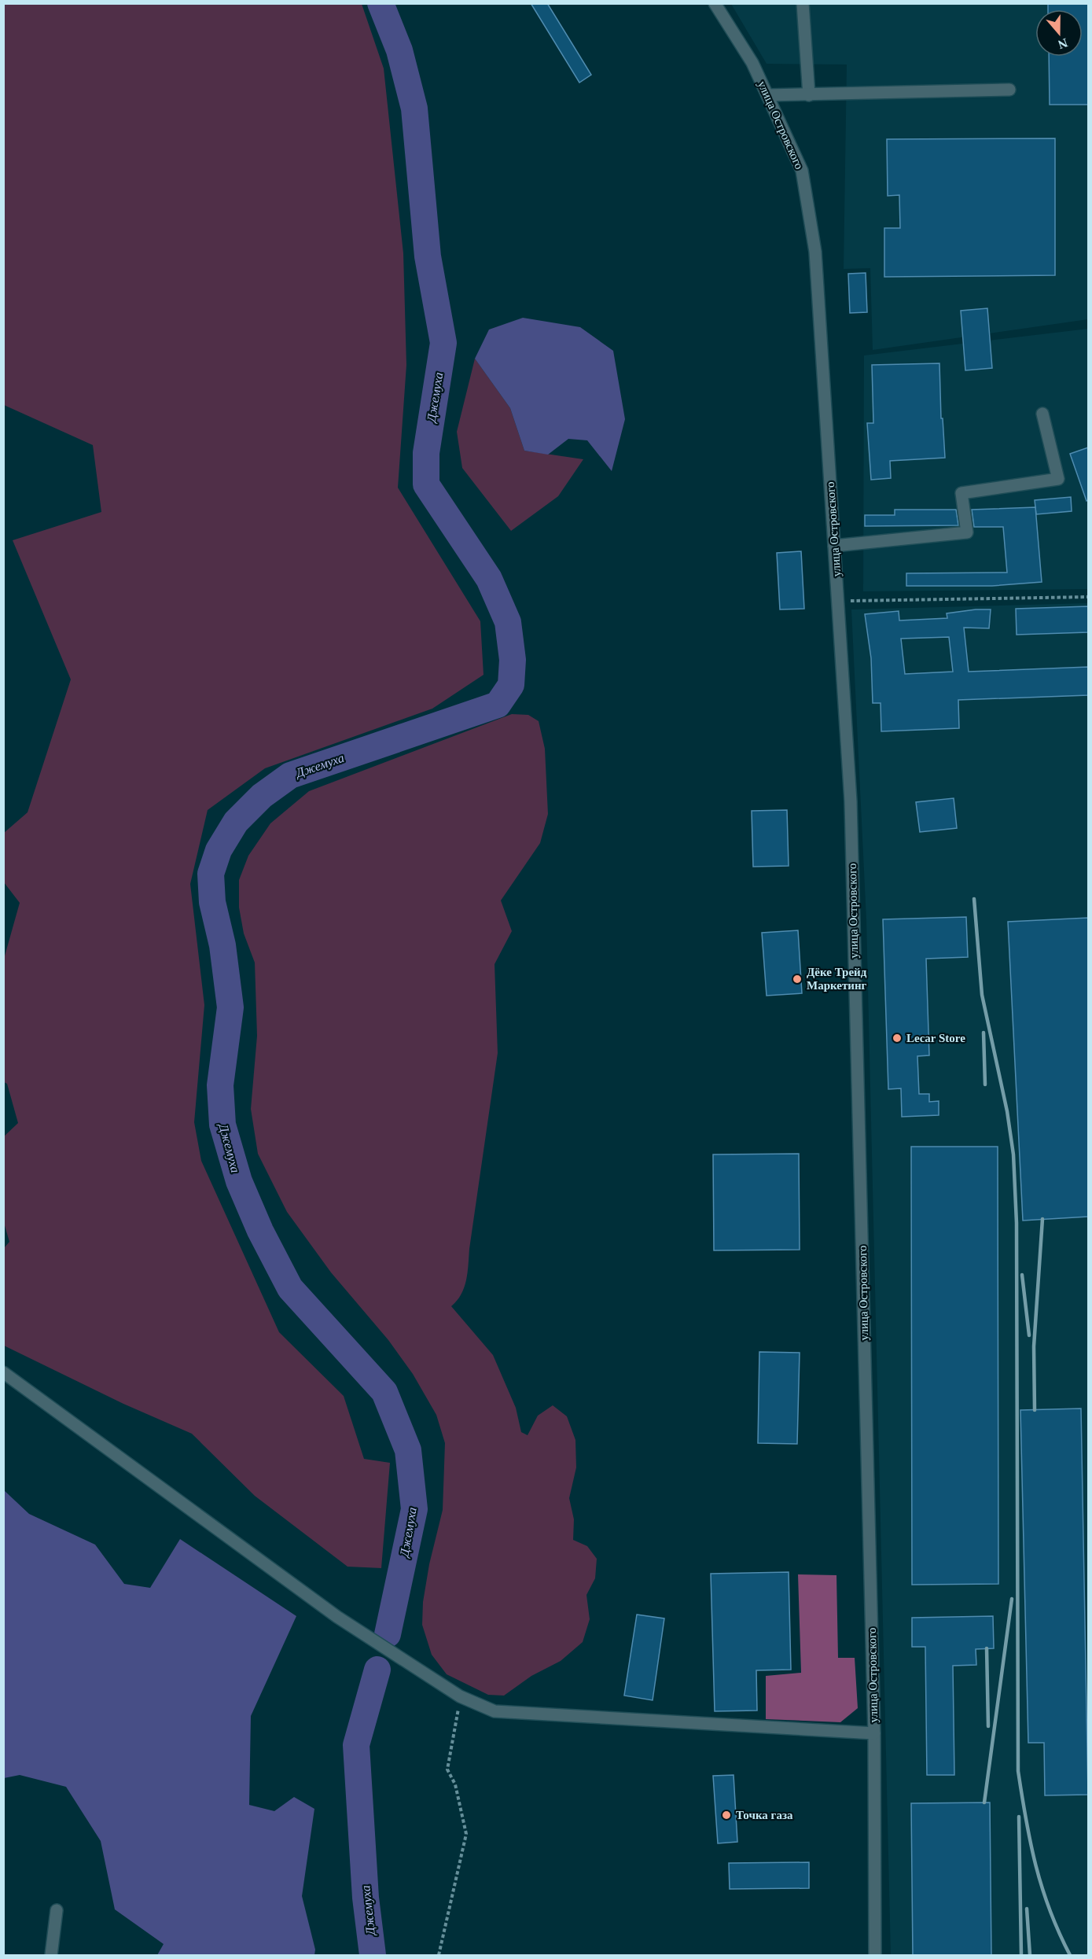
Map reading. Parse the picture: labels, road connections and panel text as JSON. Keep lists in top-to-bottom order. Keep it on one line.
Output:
{"streets":{"street":["улица Островского"]},"water":["Джемуха"],"places":["Дёке Трейд Маркетинг","Lecar Store","Точка газа"],"north":"bottom"}
